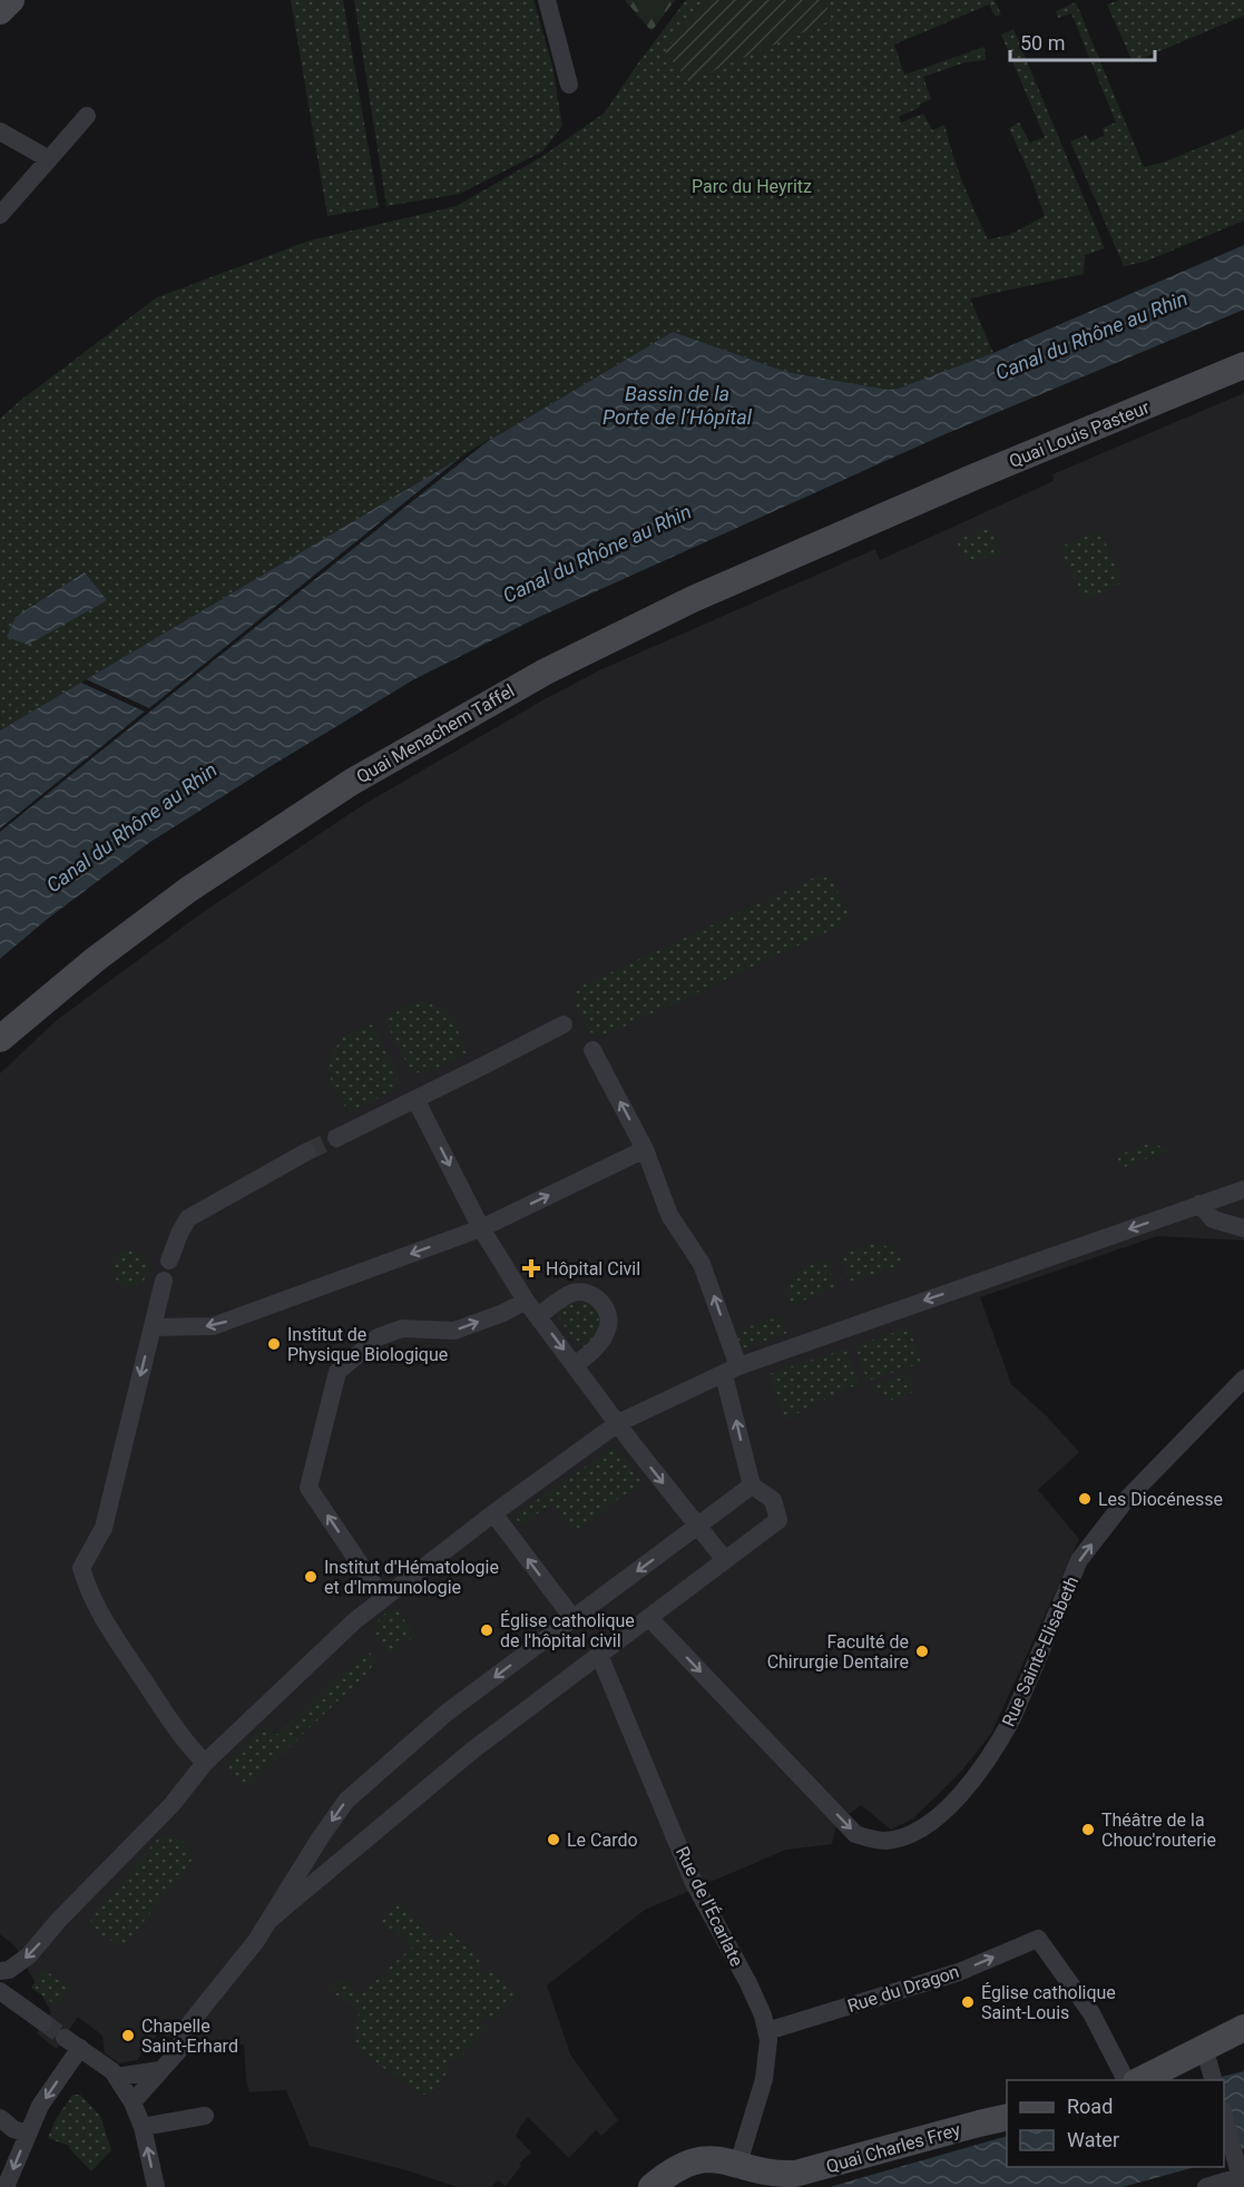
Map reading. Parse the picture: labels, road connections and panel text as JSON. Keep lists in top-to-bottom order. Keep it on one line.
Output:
{"streets":{"main road":["Quai Louis Pasteur","Quai Menachem Taffel","Quai Charles Frey"],"street":["Rue Sainte-Elisabeth","Rue de l'Écarlate","Rue du Dragon"]},"crossings":[["Quai Louis Pasteur","Quai Menachem Taffel"],["Rue de l'Écarlate","Rue du Dragon"],["Rue de l'Écarlate","Quai Charles Frey"]],"water":["Canal du Rhône au Rhin","Bassin de la Porte de l’Hôpital"],"parks":["Parc du Heyritz"],"places":{"health":["Hôpital Civil"],"other":["Institut de Physique Biologique","Les Diocénesse","Institut d'Hématologie et d'Immunologie","Église catholique de l'hôpital civil","Faculté de Chirurgie Dentaire","Théâtre de la Chouc'routerie","Le Cardo","Église catholique Saint-Louis","Chapelle Saint-Erhard"]},"legend":["Road","Water"],"scale_bar":"50 m"}
